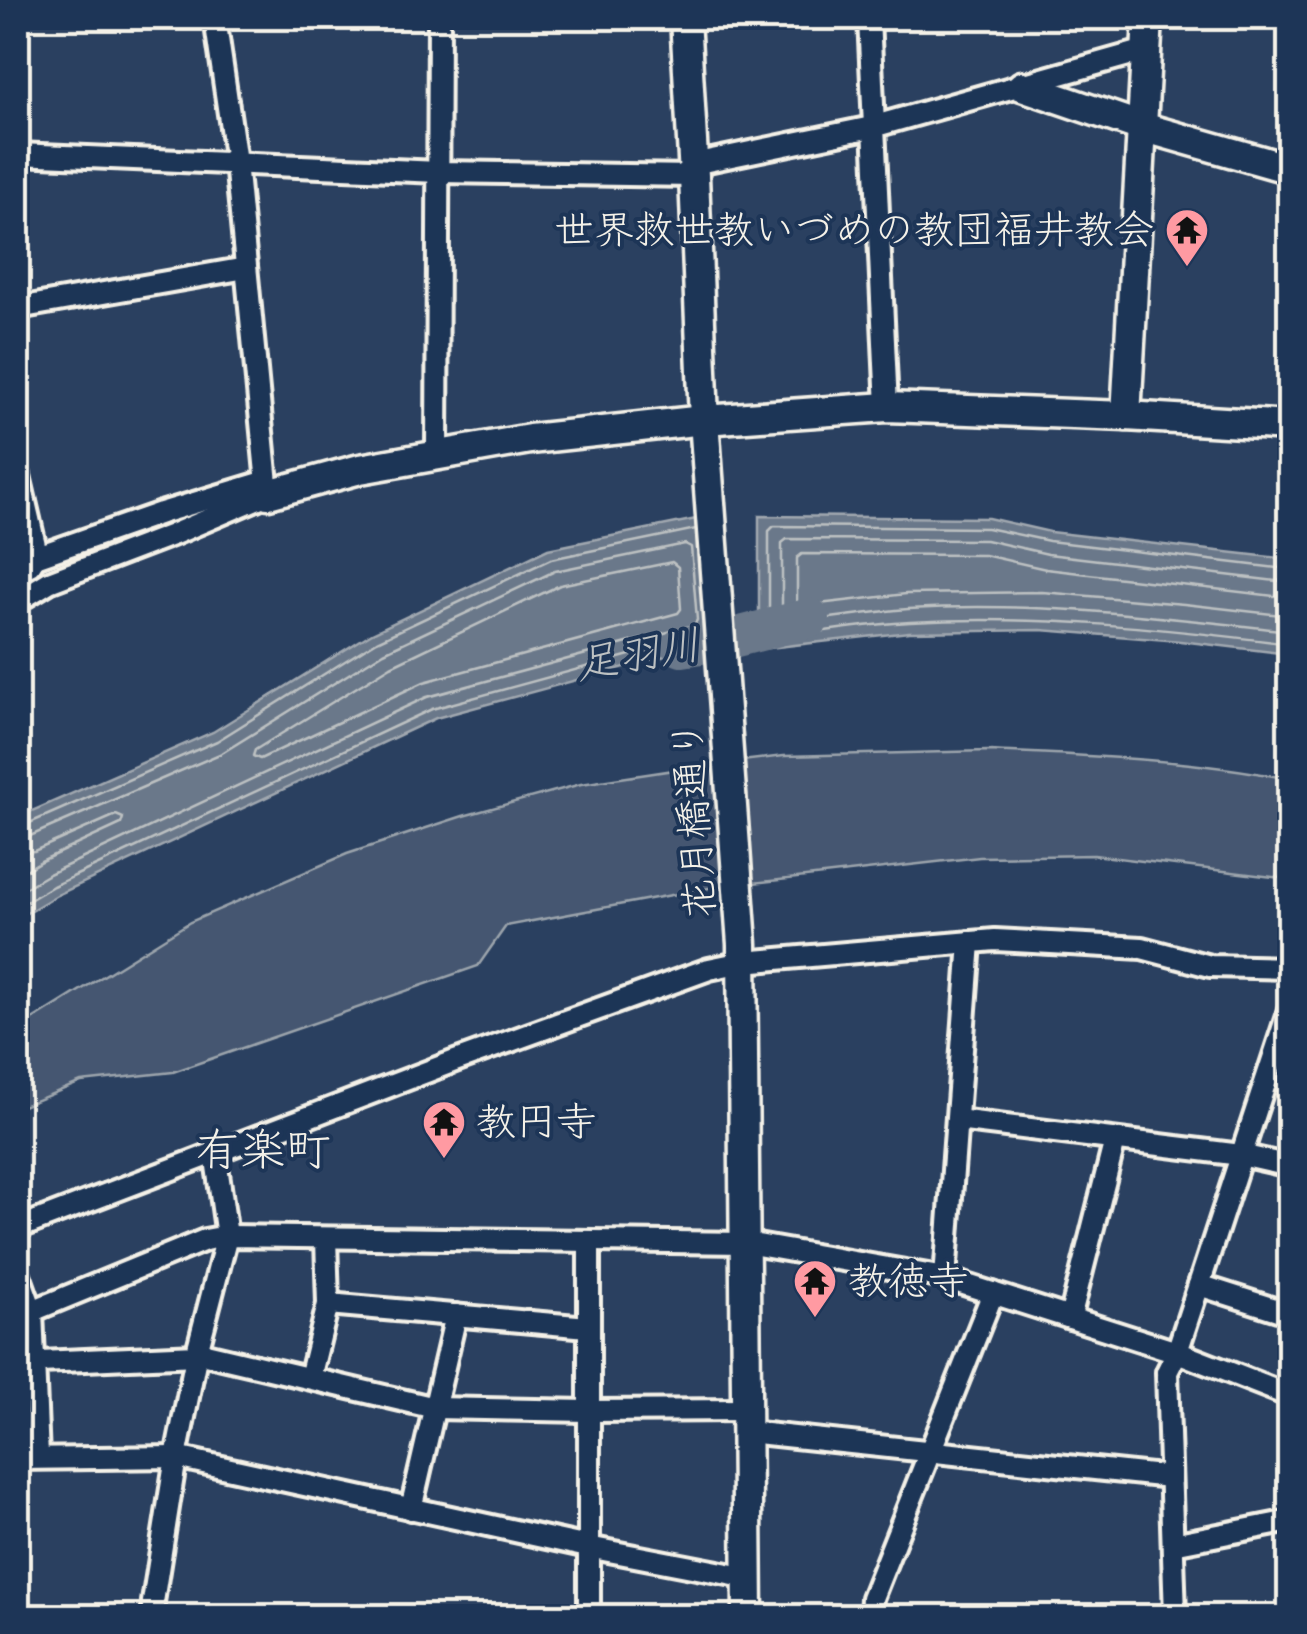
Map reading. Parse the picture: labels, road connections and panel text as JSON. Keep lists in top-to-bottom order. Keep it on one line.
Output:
{"streets":{"street":["花月橋通り"]},"districts":["有楽町"],"water":["足羽川"],"places":{"temple":["世界救世教いづめの教団福井教会","教円寺","教徳寺"]}}
